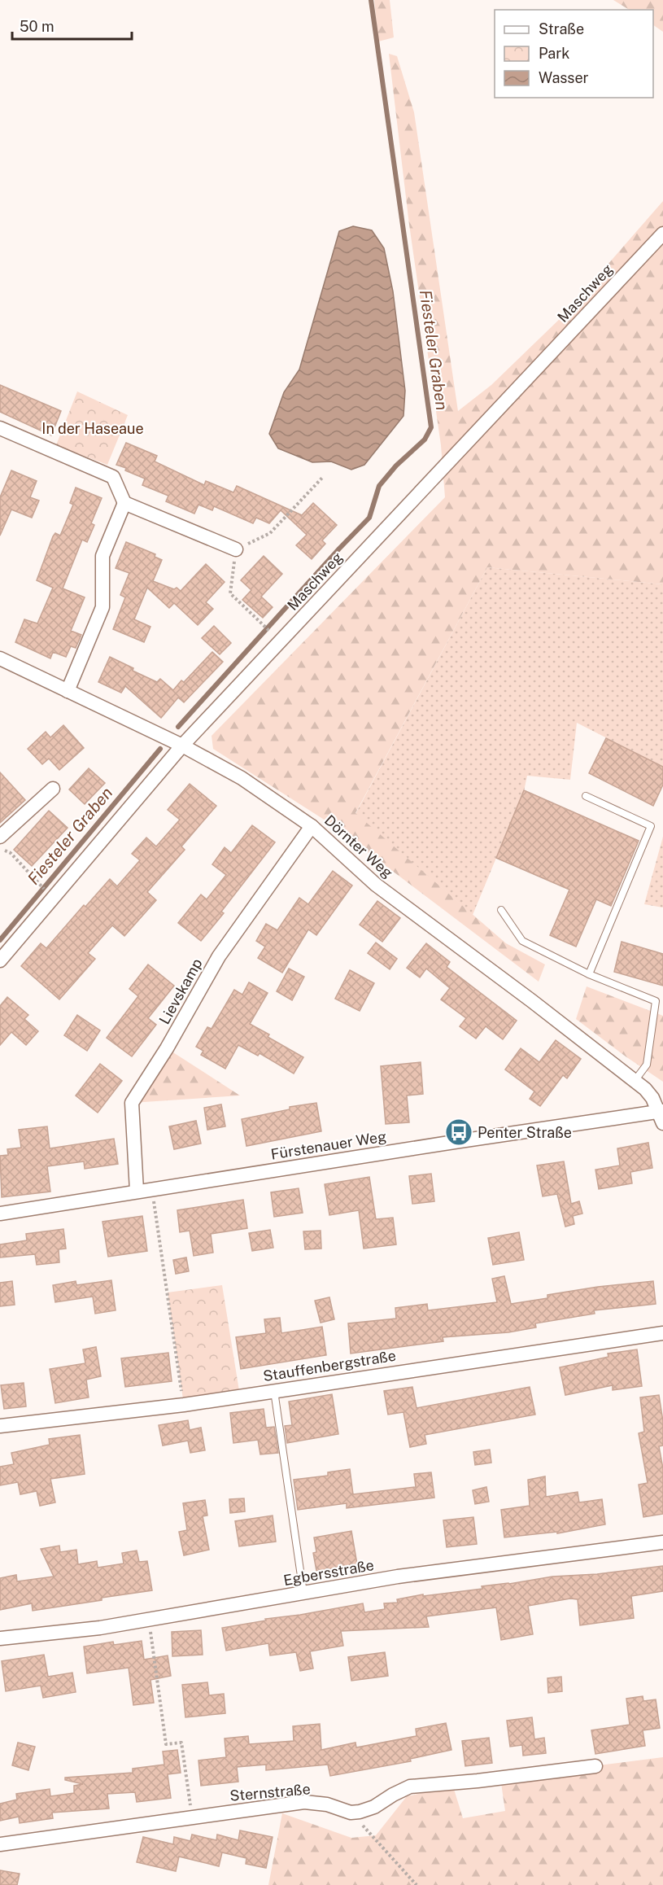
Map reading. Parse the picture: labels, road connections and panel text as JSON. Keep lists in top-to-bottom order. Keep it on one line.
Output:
{"streets":{"street":["Maschweg","Dörnter Weg","Lievskamp","Fürstenauer Weg","Stauffenbergstraße","Egbersstraße","Sternstraße"]},"crossings":[["Maschweg","Dörnter Weg"],["Dörnter Weg","Lievskamp"],["Dörnter Weg","Fürstenauer Weg"],["Lievskamp","Fürstenauer Weg"]],"water":["Fiesteler Graben"],"parks":["In der Haseaue"],"places":{"bus stop":["Penter Straße"]},"legend":["Straße","Park","Wasser"],"scale_bar":"50 m"}
